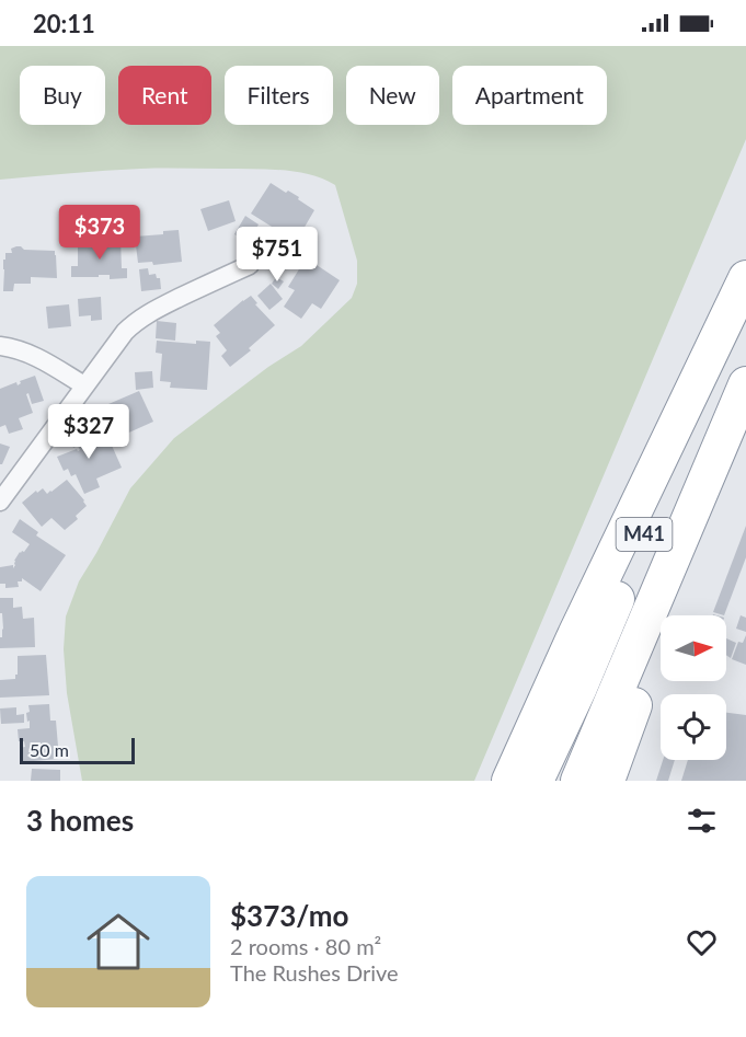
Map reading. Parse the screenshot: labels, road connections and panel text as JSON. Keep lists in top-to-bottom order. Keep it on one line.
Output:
{"streets":{"highway":["M41"]},"scale_bar":"50 m","north":"right","page":{"status":"20:11","chip":["Buy","Rent","Filters","New","Apartment"],"price":["$373","$751","$327"],"scale":"50 m","heading":"3 homes","list":[{"name":"$373/mo","note":"2 rooms · 80 m² · The Rushes Drive"}]}}
